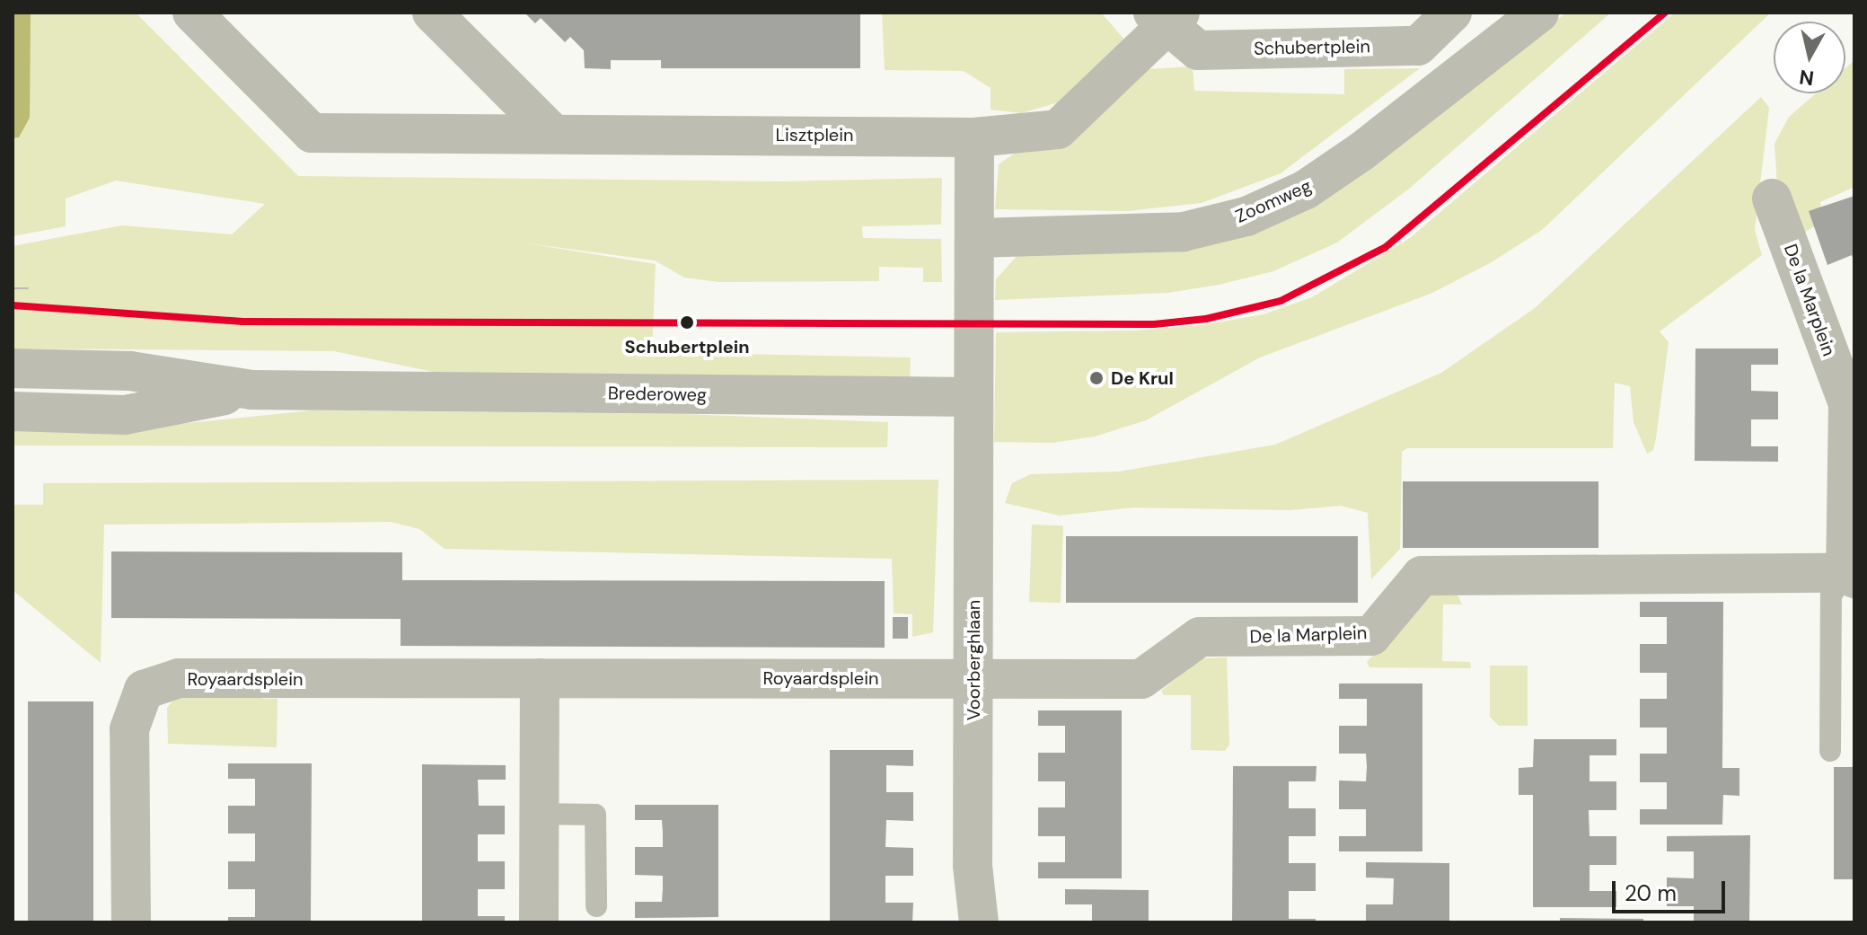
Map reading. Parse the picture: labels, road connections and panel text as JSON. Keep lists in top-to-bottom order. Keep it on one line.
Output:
{"streets":{"street":["Schubertplein","Lisztplein","Zoomweg","De la Marplein","Brederoweg","Voorberghlaan","Royaardsplein"]},"crossings":[["Schubertplein","Lisztplein"],["De la Marplein","Voorberghlaan"],["De la Marplein","Royaardsplein"],["Brederoweg","Voorberghlaan"],["Voorberghlaan","Royaardsplein"]],"places":["Schubertplein","De Krul"],"scale_bar":"20 m","north":"bottom"}
